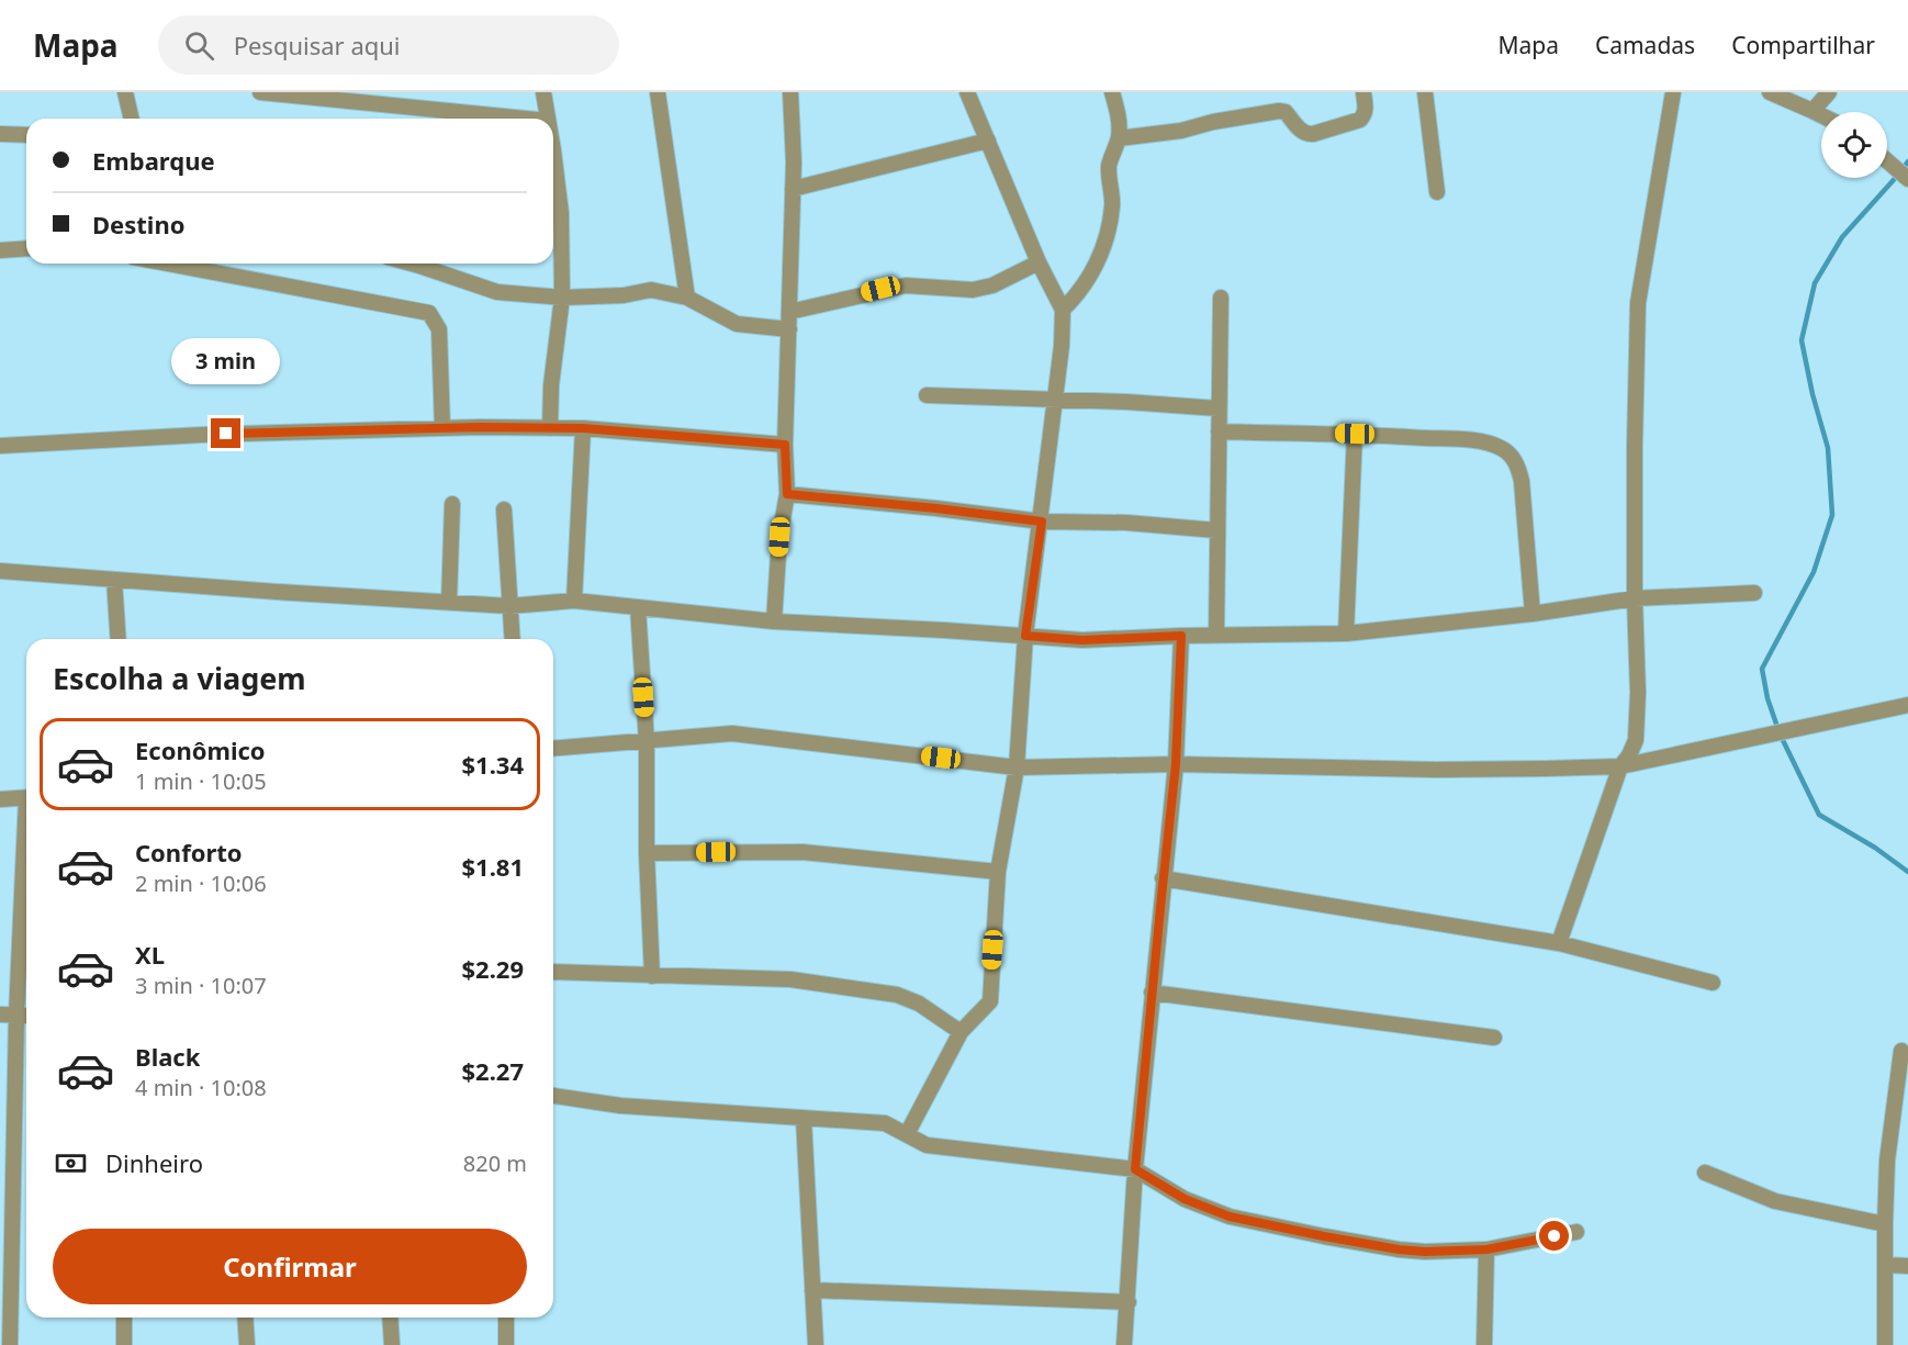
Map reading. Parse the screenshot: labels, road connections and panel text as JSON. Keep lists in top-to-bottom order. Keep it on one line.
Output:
{"page":{"header":"Mapa","search":"Pesquisar aqui","nav":["Mapa","Camadas","Compartilhar"],"banner":["Embarque","Destino"],"bubble":"3 min","heading":"Escolha a viagem","list":[{"name":"Econômico","note":"1 min · 10:05","value":"$1.34"},{"name":"Conforto","note":"2 min · 10:06","value":"$1.81"},{"name":"XL","note":"3 min · 10:07","value":"$2.29"},{"name":"Black","note":"4 min · 10:08","value":"$2.27"}],"pay":["Dinheiro","820 m"],"buttons":"Confirmar"}}
